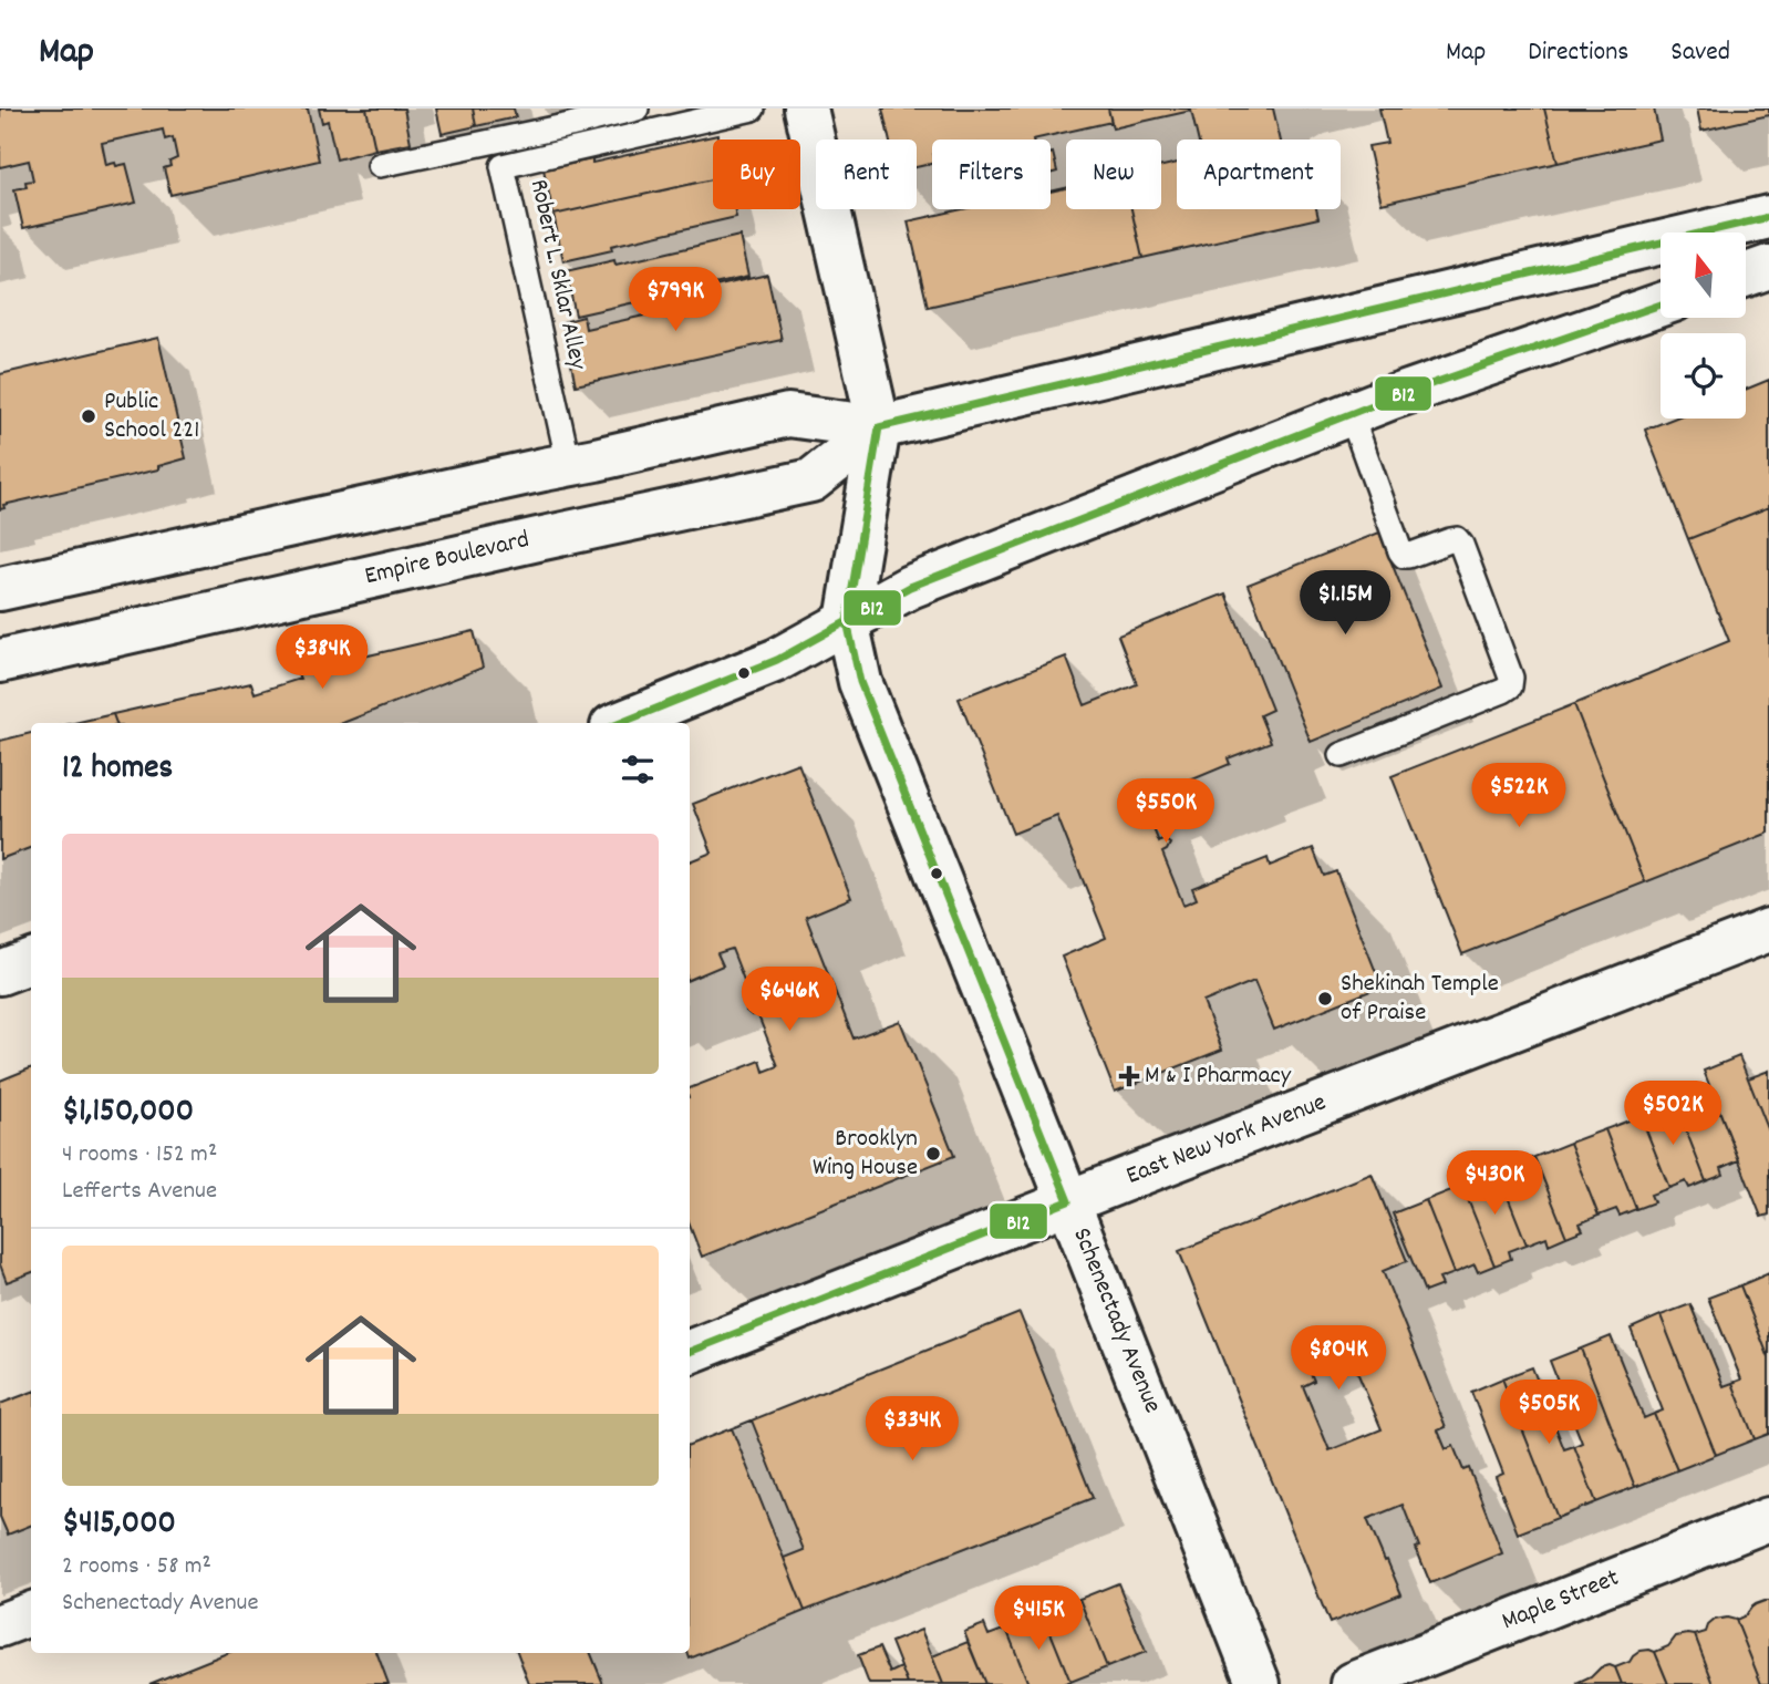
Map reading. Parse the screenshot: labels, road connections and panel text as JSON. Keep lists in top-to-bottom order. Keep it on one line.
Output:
{"streets":{"main road":["Empire Boulevard","East New York Avenue","Schenectady Avenue","Maple Street"],"lane":["Robert L. Sklar Alley"]},"crossings":[["Robert L. Sklar Alley","Empire Boulevard"],["Empire Boulevard","Schenectady Avenue"],["East New York Avenue","Schenectady Avenue"]],"places":{"other":["Public School 221","Shekinah Temple of Praise","Brooklyn Wing House"],"health":["M & I Pharmacy"]},"lines":["transit line B12"],"north":"top","page":{"header":"Map","nav":["Map","Directions","Saved"],"chip":["Buy","Rent","Filters","New","Apartment"],"price":["$799K","$1.15M","$384K","$522K","$550K","$646K","$502K","$430K","$804K","$505K","$334K","$415K"],"heading":"12 homes","list":[{"name":"$1,150,000","note":"4 rooms · 152 m² · Lefferts Avenue"},{"name":"$415,000","note":"2 rooms · 58 m² · Schenectady Avenue"}]}}
